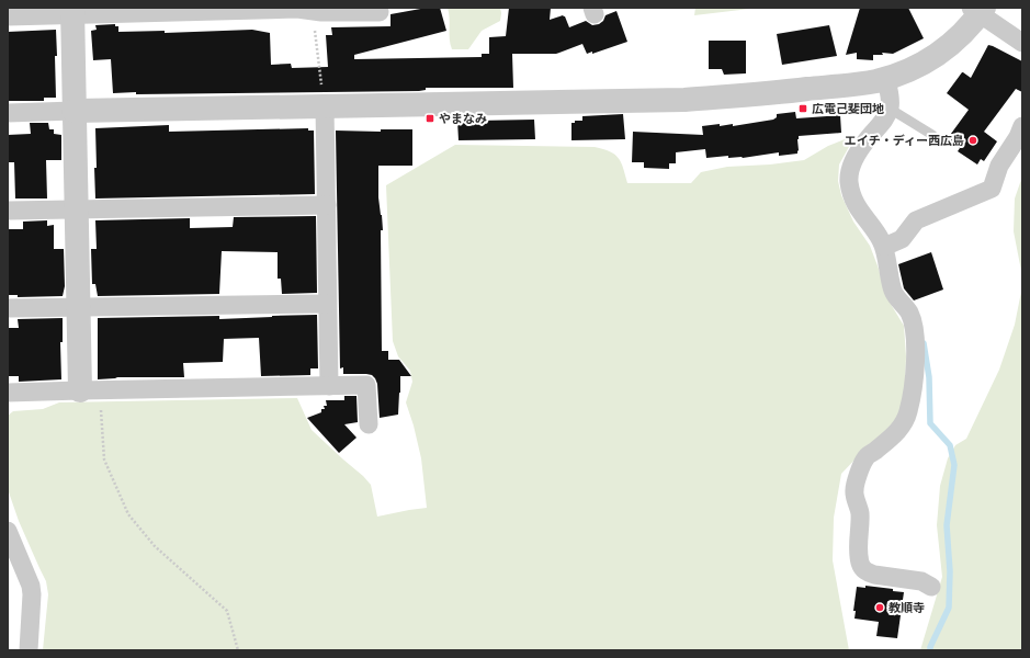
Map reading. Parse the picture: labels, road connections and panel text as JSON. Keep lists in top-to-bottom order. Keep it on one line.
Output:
{"places":{"transit":["広電己斐団地","やまなみ"],"other":["エイチ・ディー西広島","教順寺"]}}
